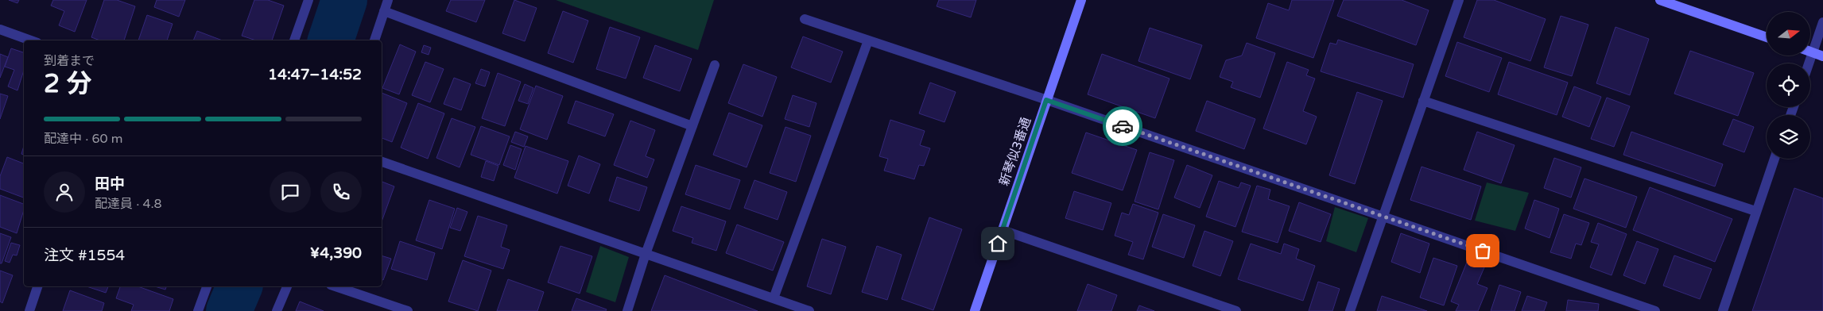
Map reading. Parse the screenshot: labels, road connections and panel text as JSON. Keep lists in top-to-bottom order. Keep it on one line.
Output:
{"streets":{"street":["新琴似3番通"]},"north":"right","page":{"heading":["2 分","到着まで","14:47–14:52"],"panel":["田中","配達員 · 4.8","注文 #1554","¥4,390"],"bar":"配達中 · 60 m"}}
